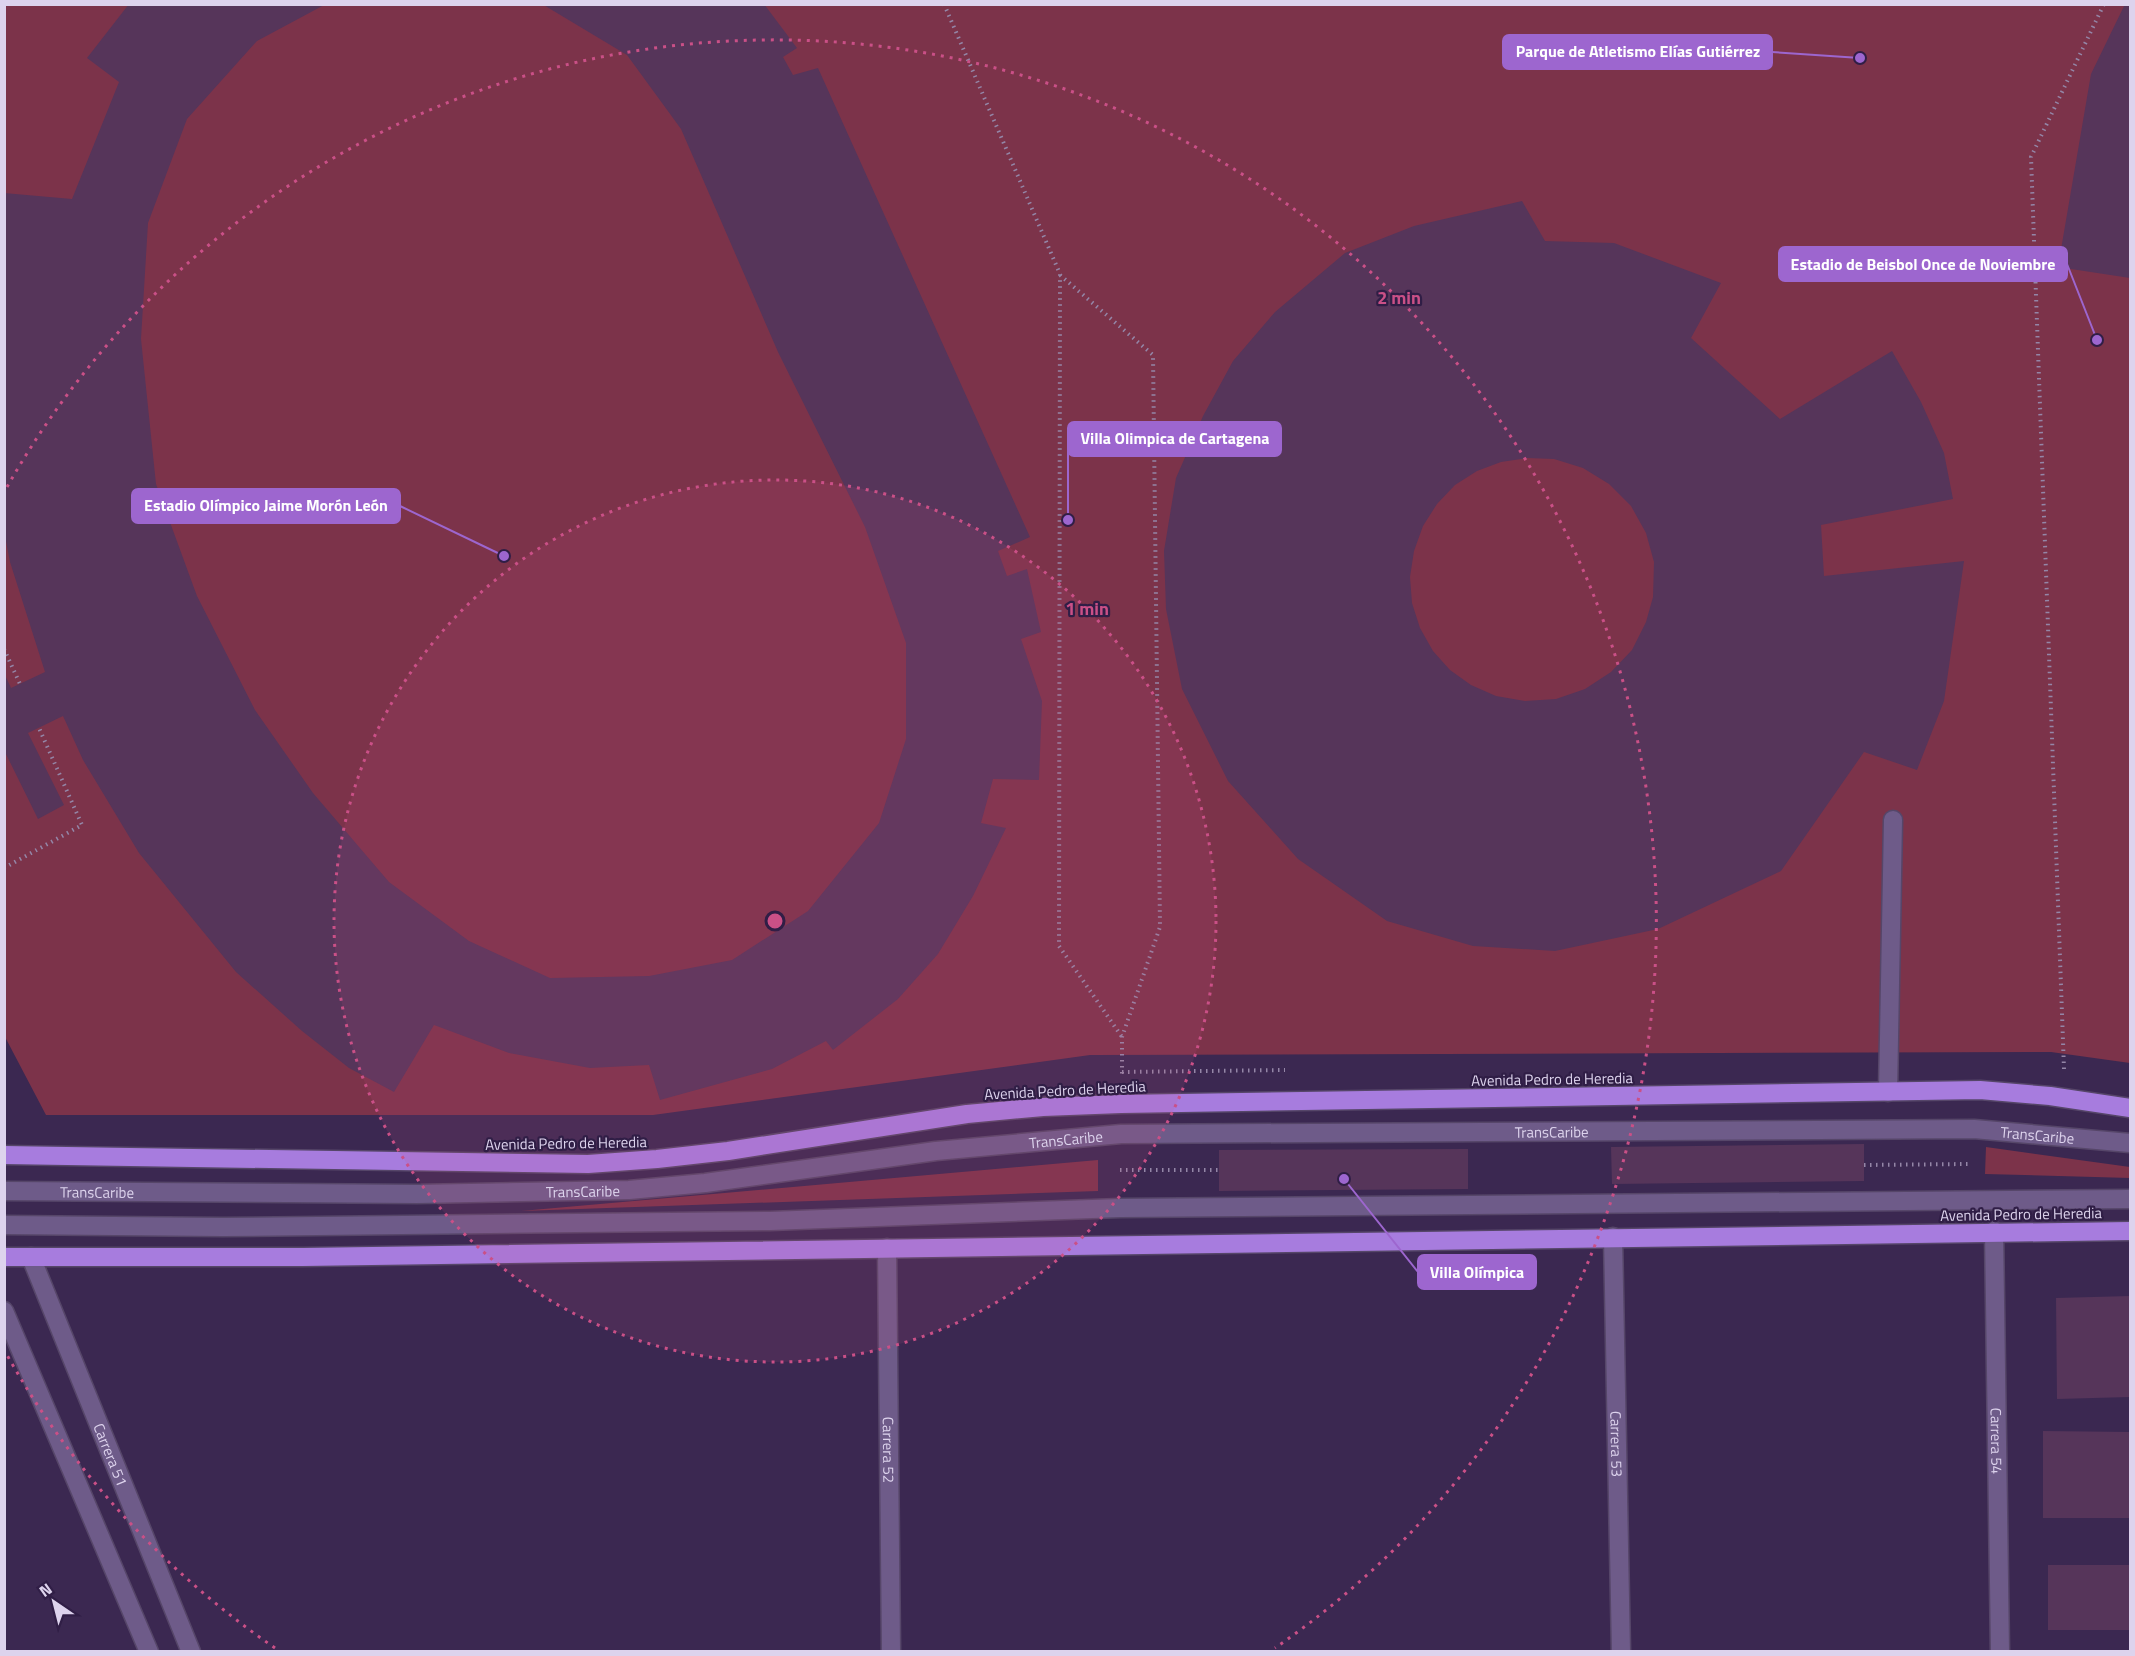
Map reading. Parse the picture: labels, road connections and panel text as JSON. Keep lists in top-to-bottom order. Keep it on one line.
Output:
{"streets":{"highway":["Avenida Pedro de Heredia"],"street":["TransCaribe","Carrera 54","Carrera 53","Carrera 52","Carrera 51"]},"crossings":[["Avenida Pedro de Heredia","Carrera 54"],["Avenida Pedro de Heredia","Carrera 53"],["Avenida Pedro de Heredia","Carrera 52"],["Avenida Pedro de Heredia","Carrera 51"]],"places":["Parque de Atletismo Elías Gutiérrez","Estadio de Beisbol Once de Noviembre","Villa Olimpica de Cartagena","Estadio Olímpico Jaime Morón León","Villa Olímpica"],"north":"top left","rings":["2 min","1 min"]}
